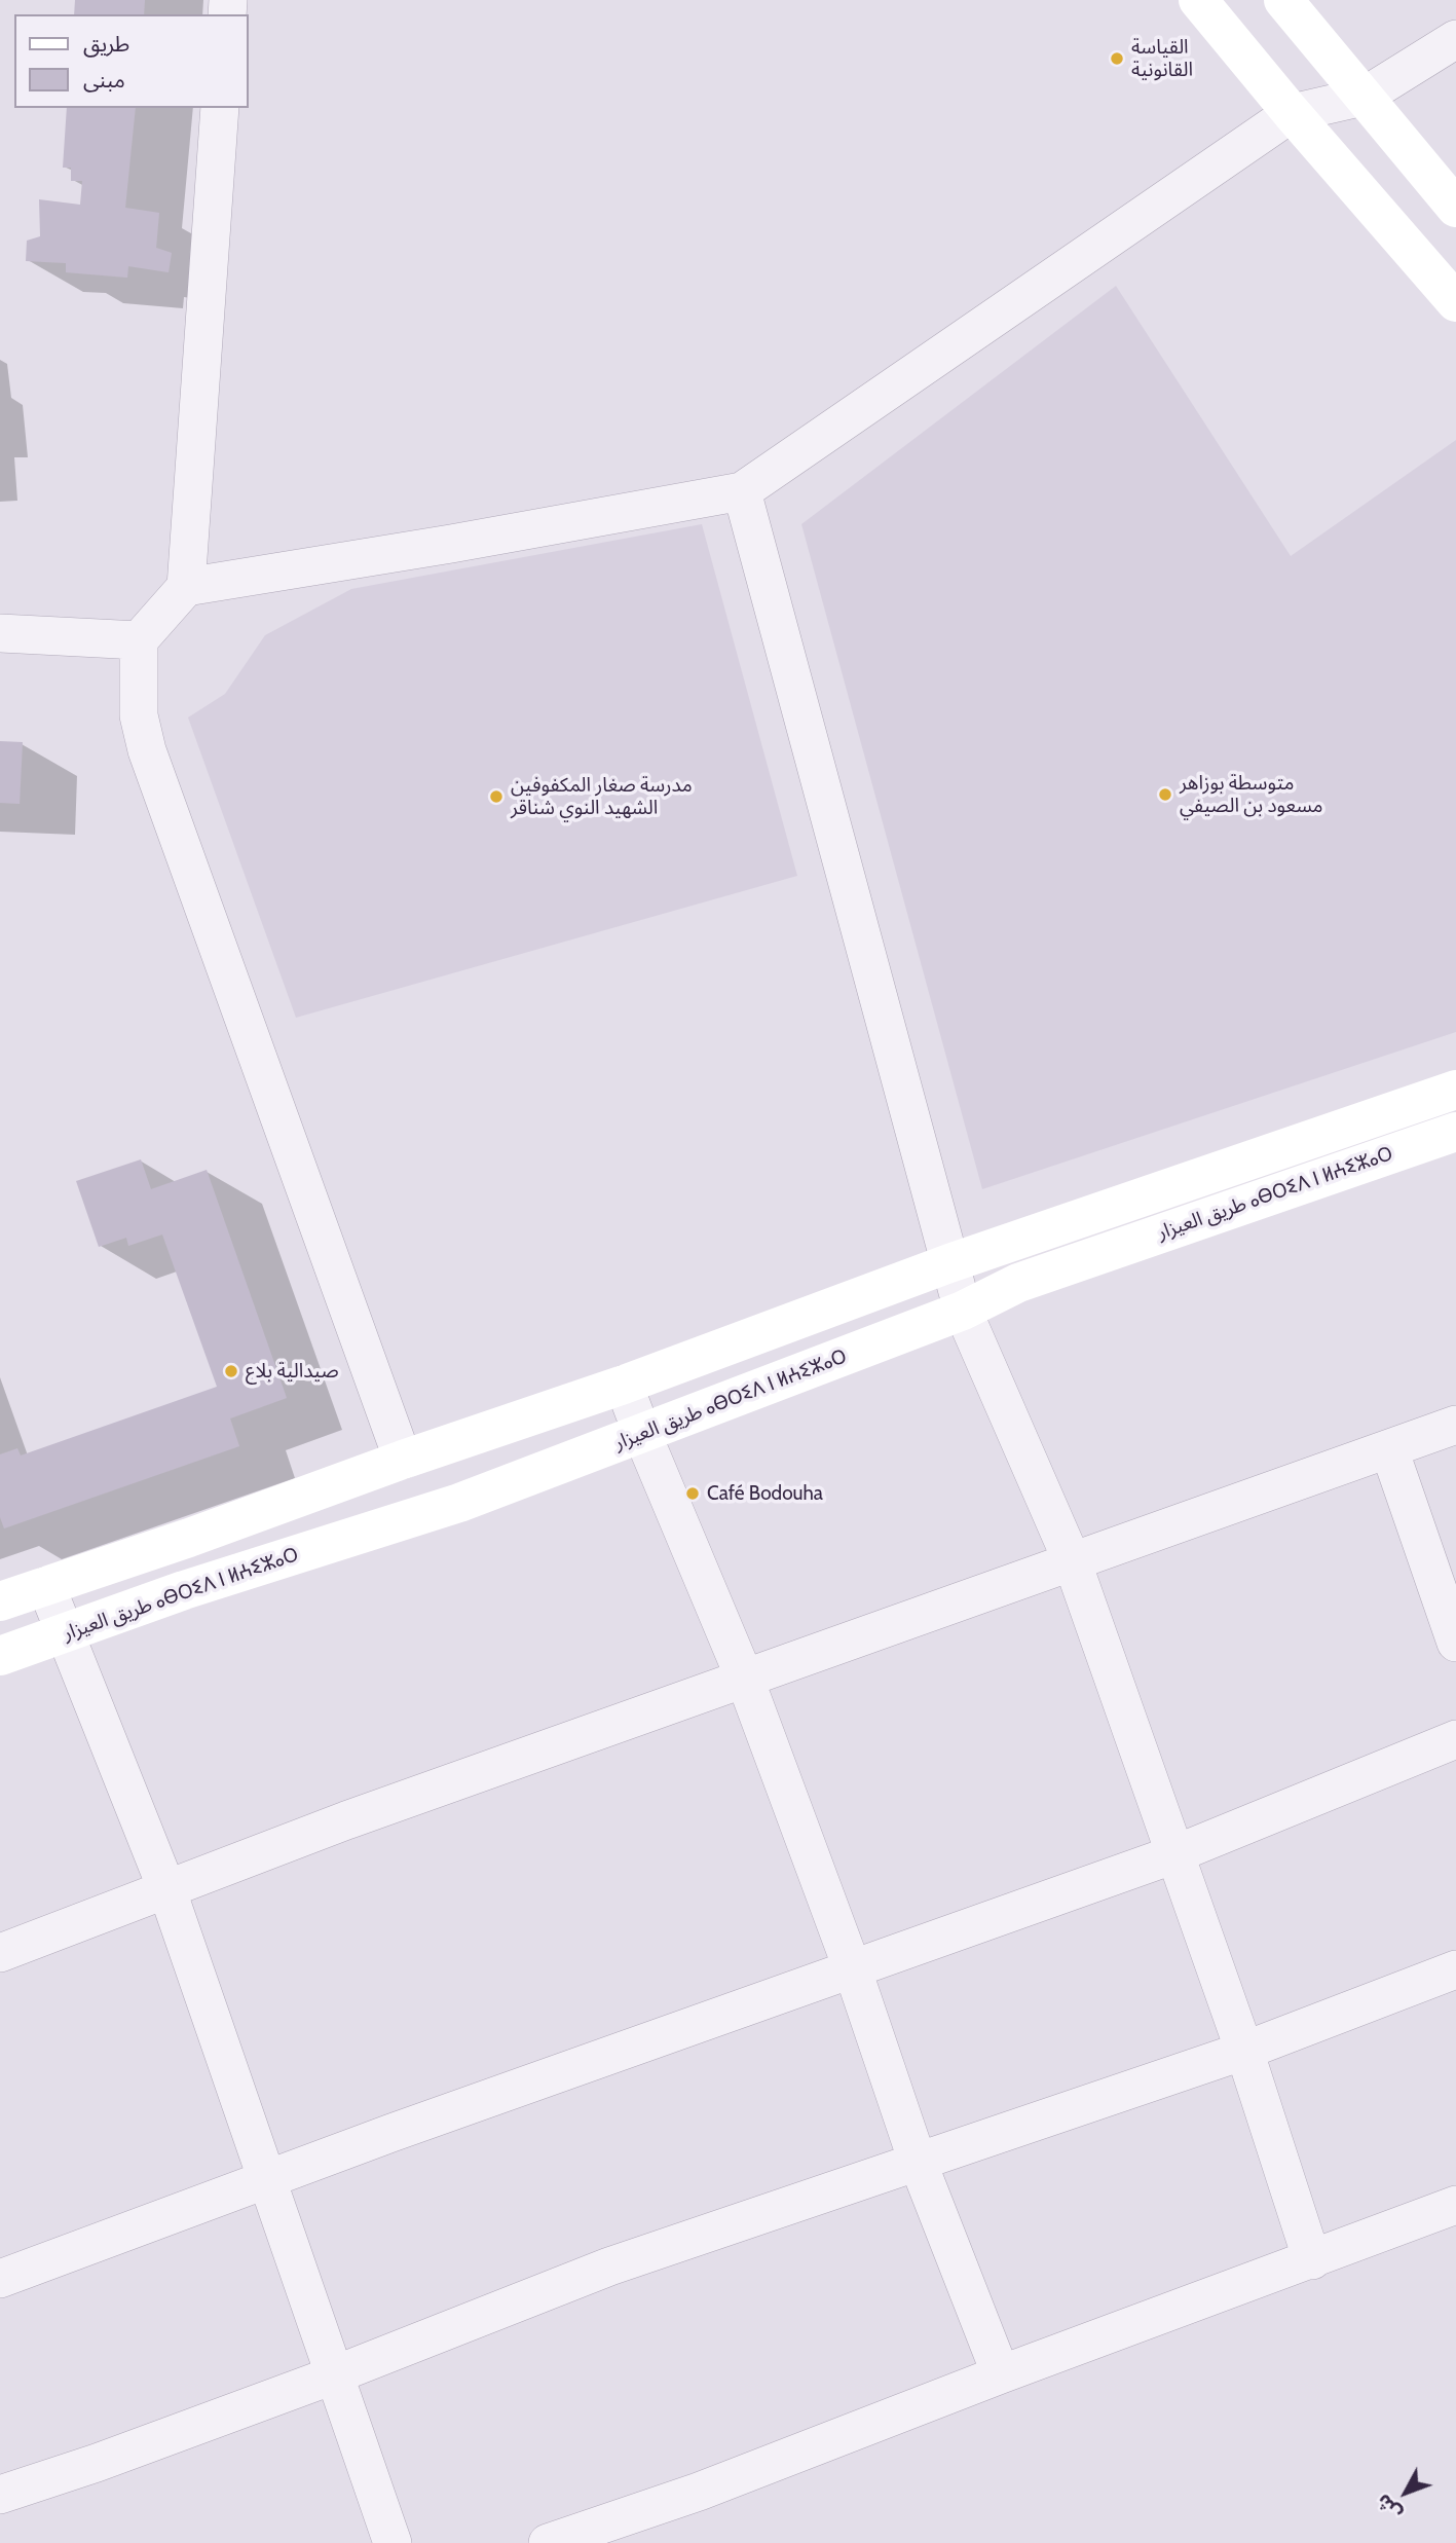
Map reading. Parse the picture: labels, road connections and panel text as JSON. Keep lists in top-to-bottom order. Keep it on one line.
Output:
{"streets":{"main road":["طريق العيزار ⴰⴱⵔⵉⴷ ⵏ ⵍⵄⵉⵣⴰⵔ"]},"places":["القياسة القانونية","متوسطة بوزاهر مسعود بن الصيفي","مدرسة صغار المكفوفين الشهيد النوي شناقر","صيدالية بلاع","Café Bodouha"],"legend":["طريق","مبنى"],"north":"bottom left"}
